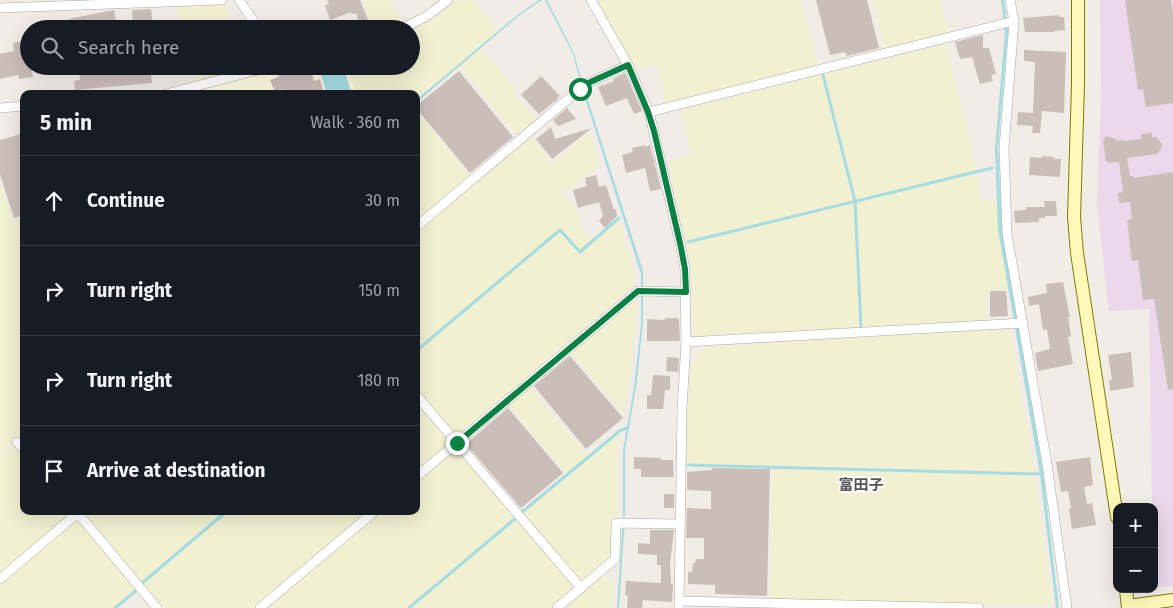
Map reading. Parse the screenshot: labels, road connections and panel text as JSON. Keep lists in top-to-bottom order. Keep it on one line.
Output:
{"districts":["富田子"],"page":{"search":"Search here","heading":["5 min","Walk · 360 m"],"list":[["Continue","30 m"],["Turn right","150 m"],["Turn right","180 m"],"Arrive at destination"],"map_buttons":["+","−"]}}
